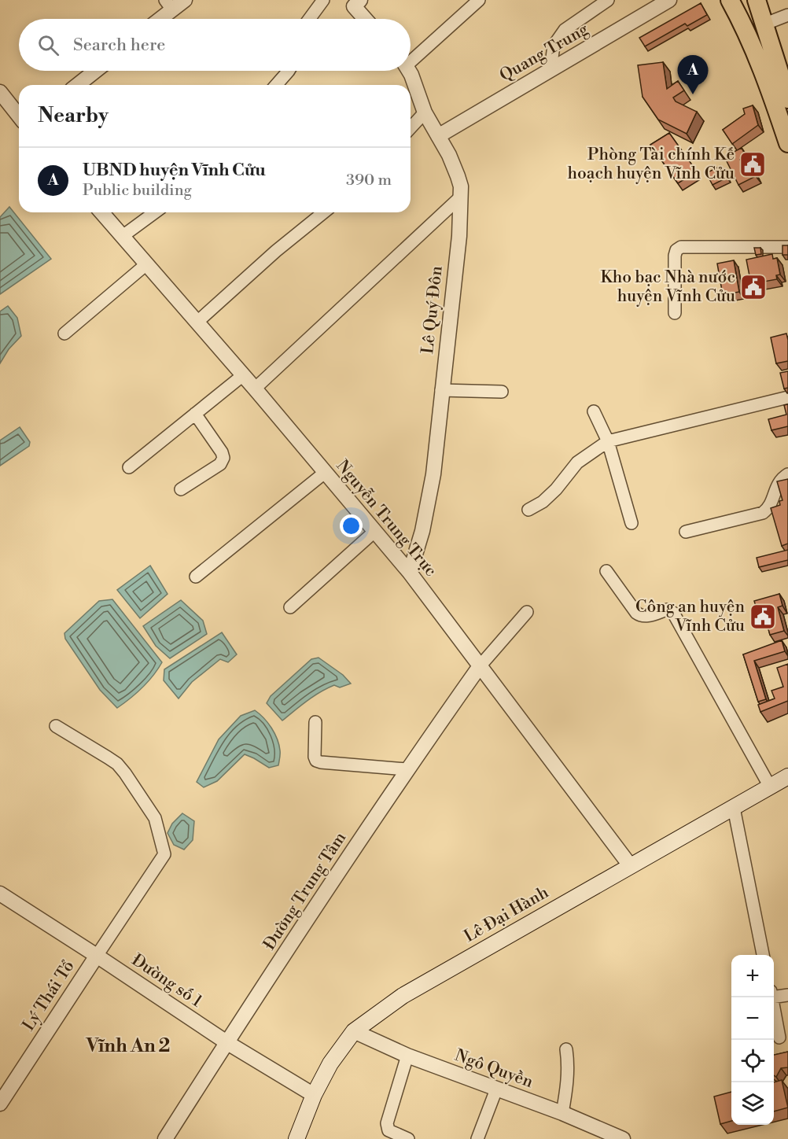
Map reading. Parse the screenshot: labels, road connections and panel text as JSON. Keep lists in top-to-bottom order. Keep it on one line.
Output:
{"streets":{"main road":["Lê Đại Hành"],"street":["Quang Trung","Lê Quý Đôn","Nguyễn Trung Trực","Đường Trung Tâm","Đường số 1","Lý Thái Tổ","Ngô Quyền"]},"crossings":[["Quang Trung","Lê Quý Đôn"],["Lê Quý Đôn","Nguyễn Trung Trực"],["Nguyễn Trung Trực","Đường Trung Tâm"],["Nguyễn Trung Trực","Lê Đại Hành"],["Đường Trung Tâm","Đường số 1"],["Lê Đại Hành","Đường số 1"],["Lê Đại Hành","Ngô Quyền"],["Đường số 1","Lý Thái Tổ"]],"districts":["Vĩnh An 2"],"places":{"public building":["Phòng Tài chính Kế hoạch huyện Vĩnh Cửu","Kho bạc Nhà nước huyện Vĩnh Cửu","Công an huyện Vĩnh Cửu"]},"page":{"search":"Search here","pins":"A","heading":"Nearby","list":[{"mark":"A","name":"UBND huyện Vĩnh Cửu","note":"Public building","value":"390 m"}],"map_buttons":["+","−"]}}
